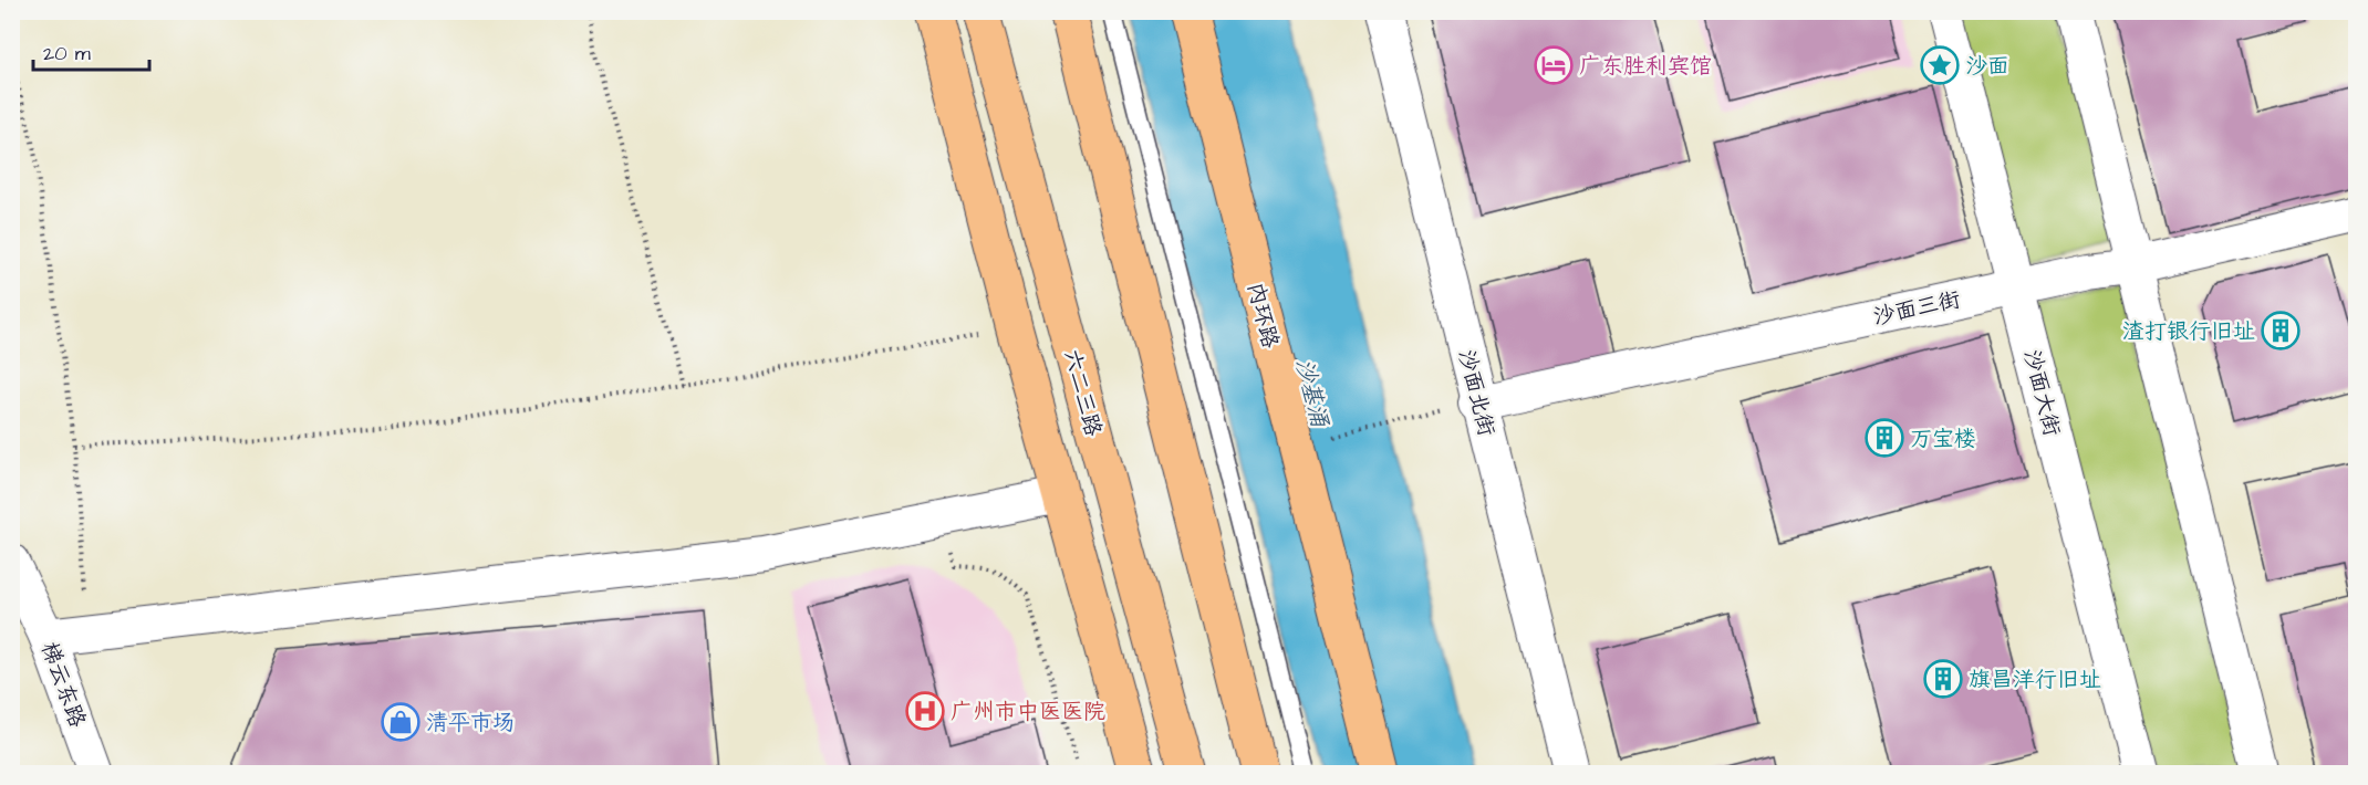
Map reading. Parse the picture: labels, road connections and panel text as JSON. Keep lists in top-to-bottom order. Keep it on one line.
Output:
{"streets":{"main road":["内环路","六二三路"],"street":["沙面三街","沙面北街","沙面大街","梯云东路"]},"crossings":[["沙面三街","沙面北街"],["沙面三街","沙面大街"]],"water":["沙基涌"],"places":{"hotel":["广东胜利宾馆"],"place":["沙面"],"building":["渣打银行旧址","万宝楼","旗昌洋行旧址"],"hospital":["广州市中医医院"],"shop":["清平市场"]},"scale_bar":"20 m"}
